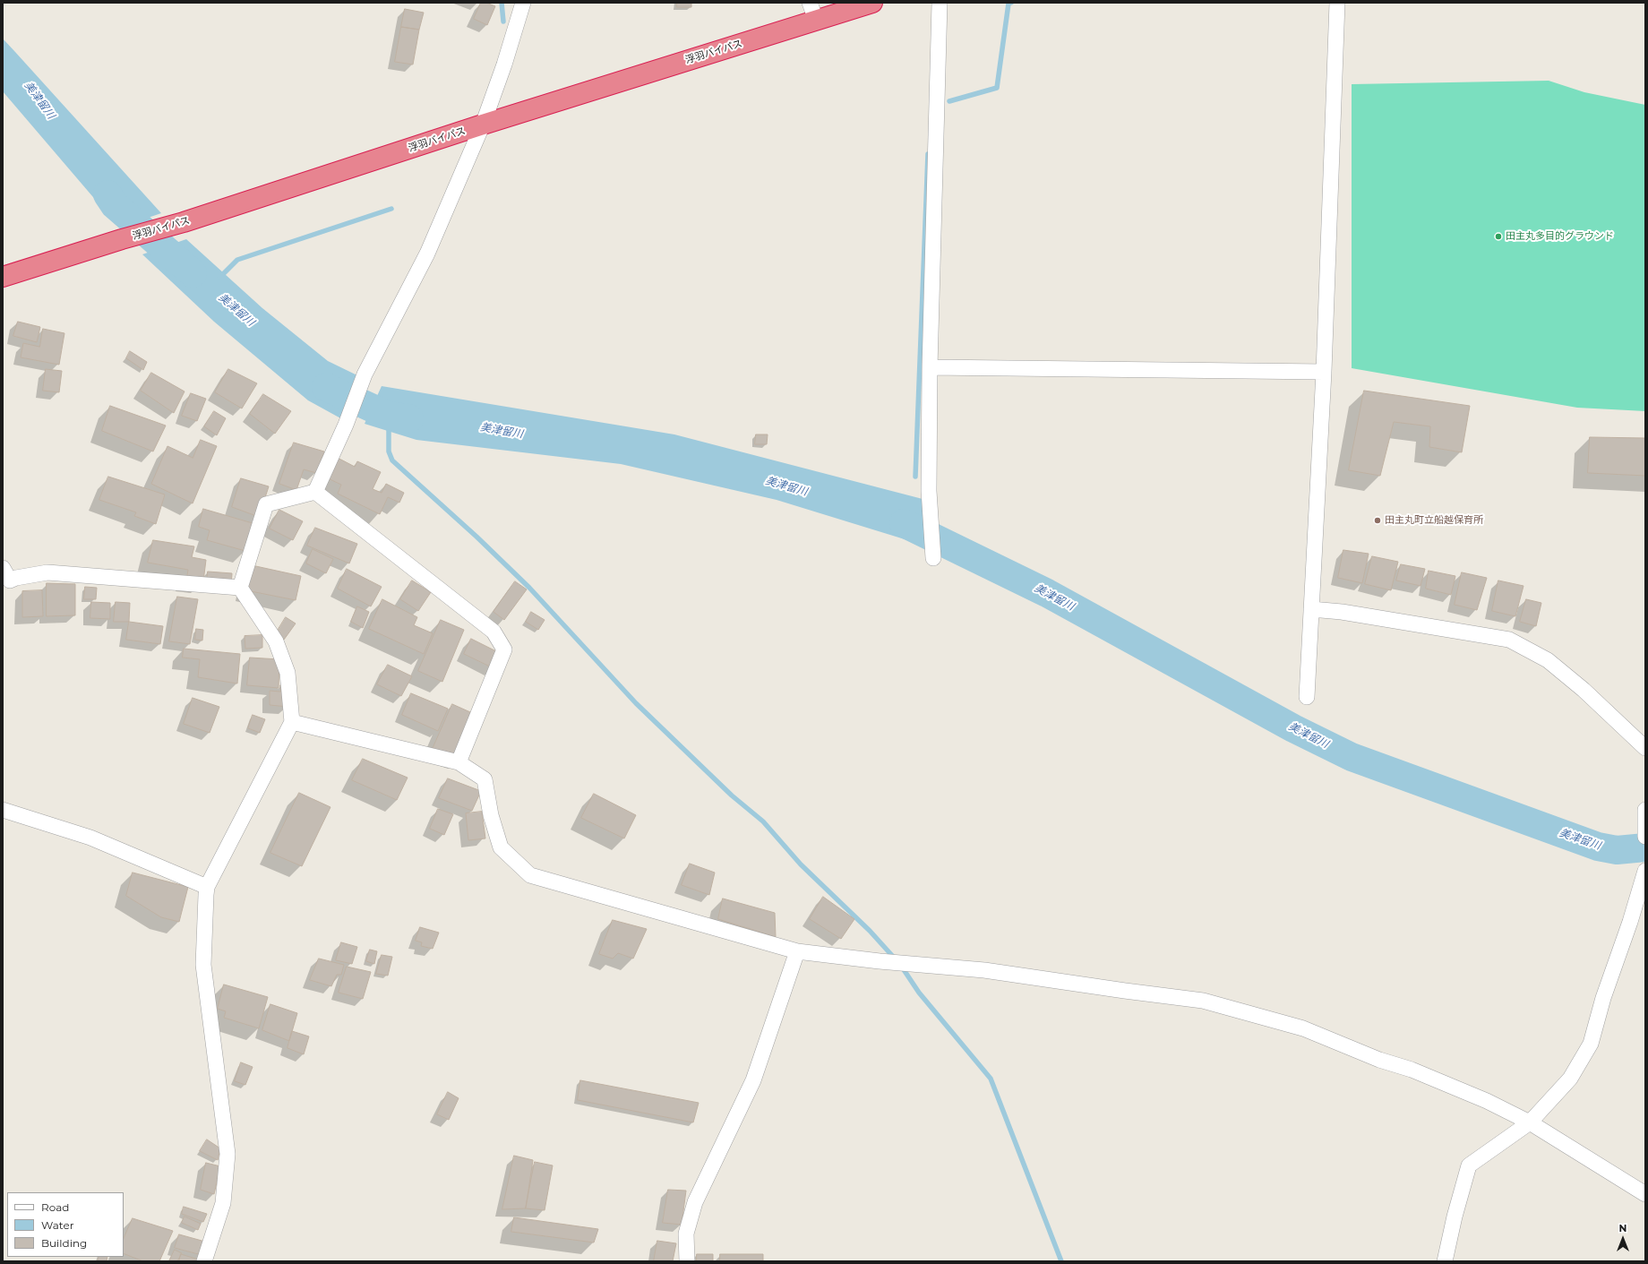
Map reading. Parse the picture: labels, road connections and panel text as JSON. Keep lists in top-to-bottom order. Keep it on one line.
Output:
{"streets":{"highway":["浮羽バイパス"]},"water":["美津留川"],"places":["田主丸多目的グラウンド","田主丸町立船越保育所"],"legend":["Road","Water","Building"],"north":"top"}
